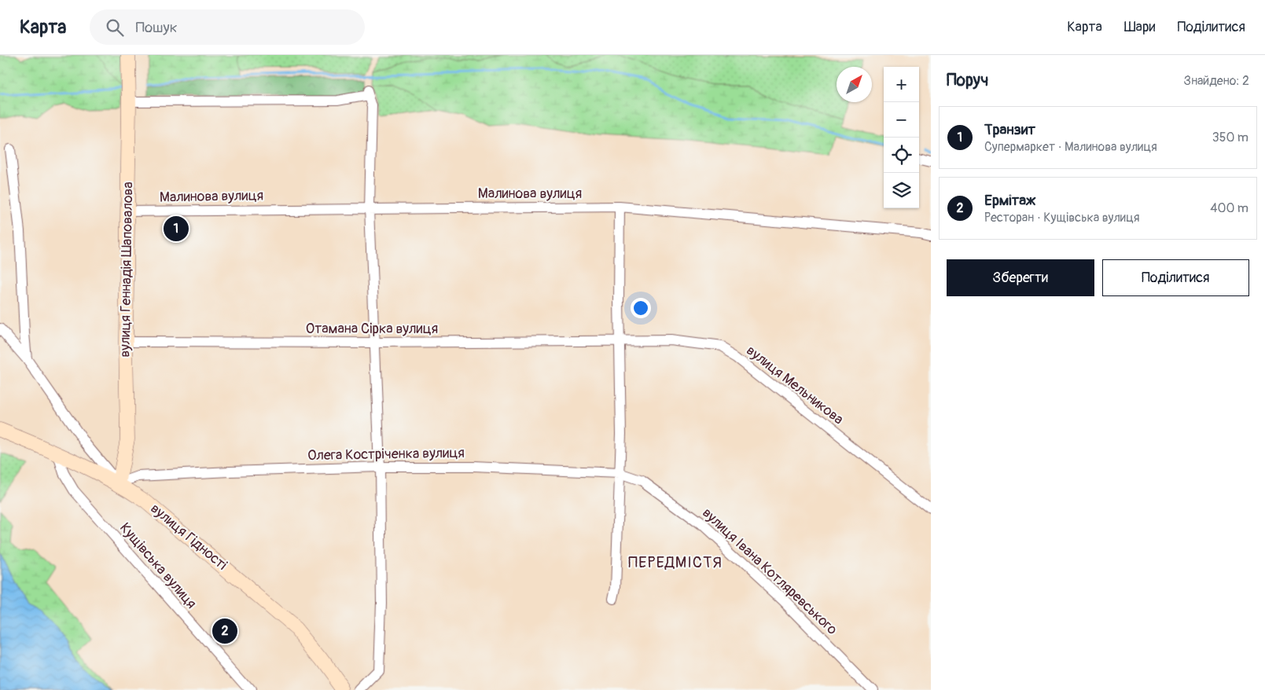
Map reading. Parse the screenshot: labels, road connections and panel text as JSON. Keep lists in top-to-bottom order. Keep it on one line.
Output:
{"streets":{"main road":["вулиця Геннадія Шаповалова","вулиця Гідності"],"street":["Малинова вулиця","Отамана Сірка вулиця","вулиця Мельникова","Олега Костріченка вулиця","Кущівська вулиця","вулиця Івана Котляревського"]},"crossings":[["Малинова вулиця","вулиця Геннадія Шаповалова"],["вулиця Геннадія Шаповалова","Отамана Сірка вулиця"],["вулиця Геннадія Шаповалова","Олега Костріченка вулиця"],["вулиця Геннадія Шаповалова","вулиця Гідності"],["Отамана Сірка вулиця","вулиця Мельникова"],["Олега Костріченка вулиця","вулиця Гідності"],["Олега Костріченка вулиця","вулиця Івана Котляревського"],["вулиця Гідності","Кущівська вулиця"]],"districts":["ПЕРЕДМІСТЯ"],"north":"top right","page":{"header":"Карта","search":"Пошук","nav":["Карта","Шари","Поділитися"],"heading":["Поруч","Знайдено: 2"],"map_buttons":["+","−"],"list":[{"mark":"1","name":"Транзит","note":"Супермаркет · Малинова вулиця","value":"350 m"},{"mark":"2","name":"Ермітаж","note":"Ресторан · Кущівська вулиця","value":"400 m"}],"pins":["1","2"],"buttons":["Зберегти","Поділитися"]}}
